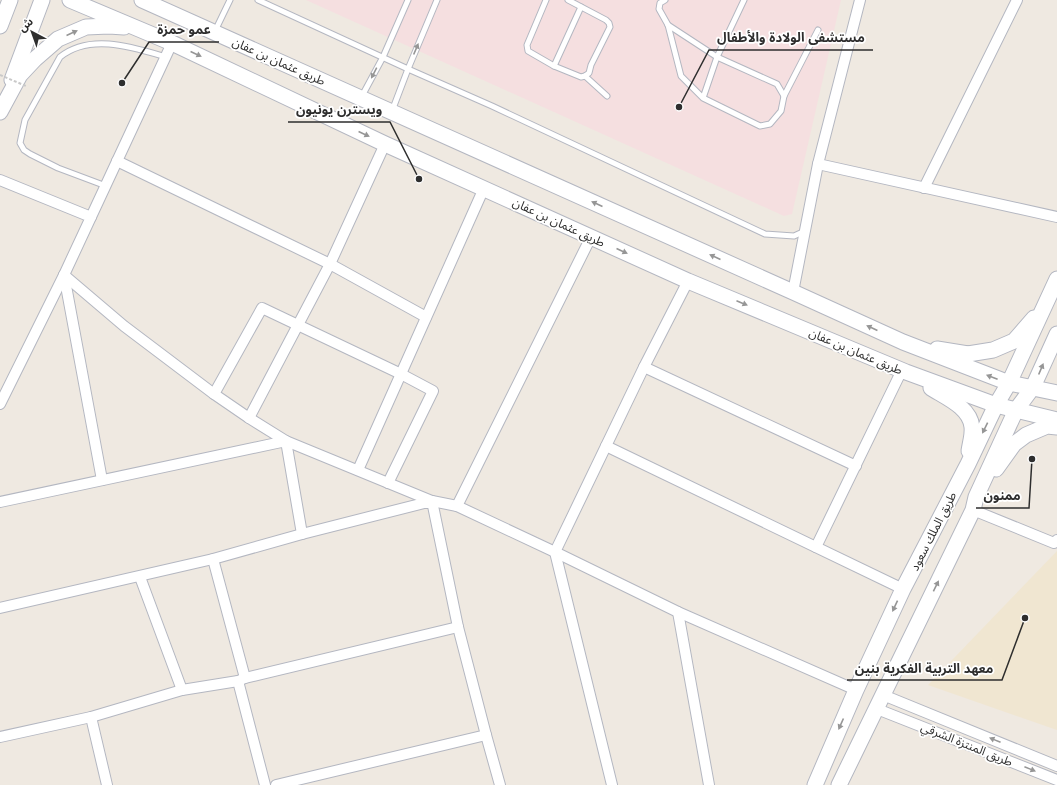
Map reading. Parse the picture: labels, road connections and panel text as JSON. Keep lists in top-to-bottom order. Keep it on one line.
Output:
{"streets":{"main road":["طريق عثمان بن عفان","طريق الملك سعود"],"street":["طريق المنتزة الشرقي"]},"crossings":[["طريق عثمان بن عفان","طريق الملك سعود"],["طريق الملك سعود","طريق المنتزة الشرقي"]],"places":["عمو حمزة","مستشفى الولادة والأطفال","ويسترن يونيون","ممنون","معهد التربية الفكرية بنين"],"north":"top left"}
